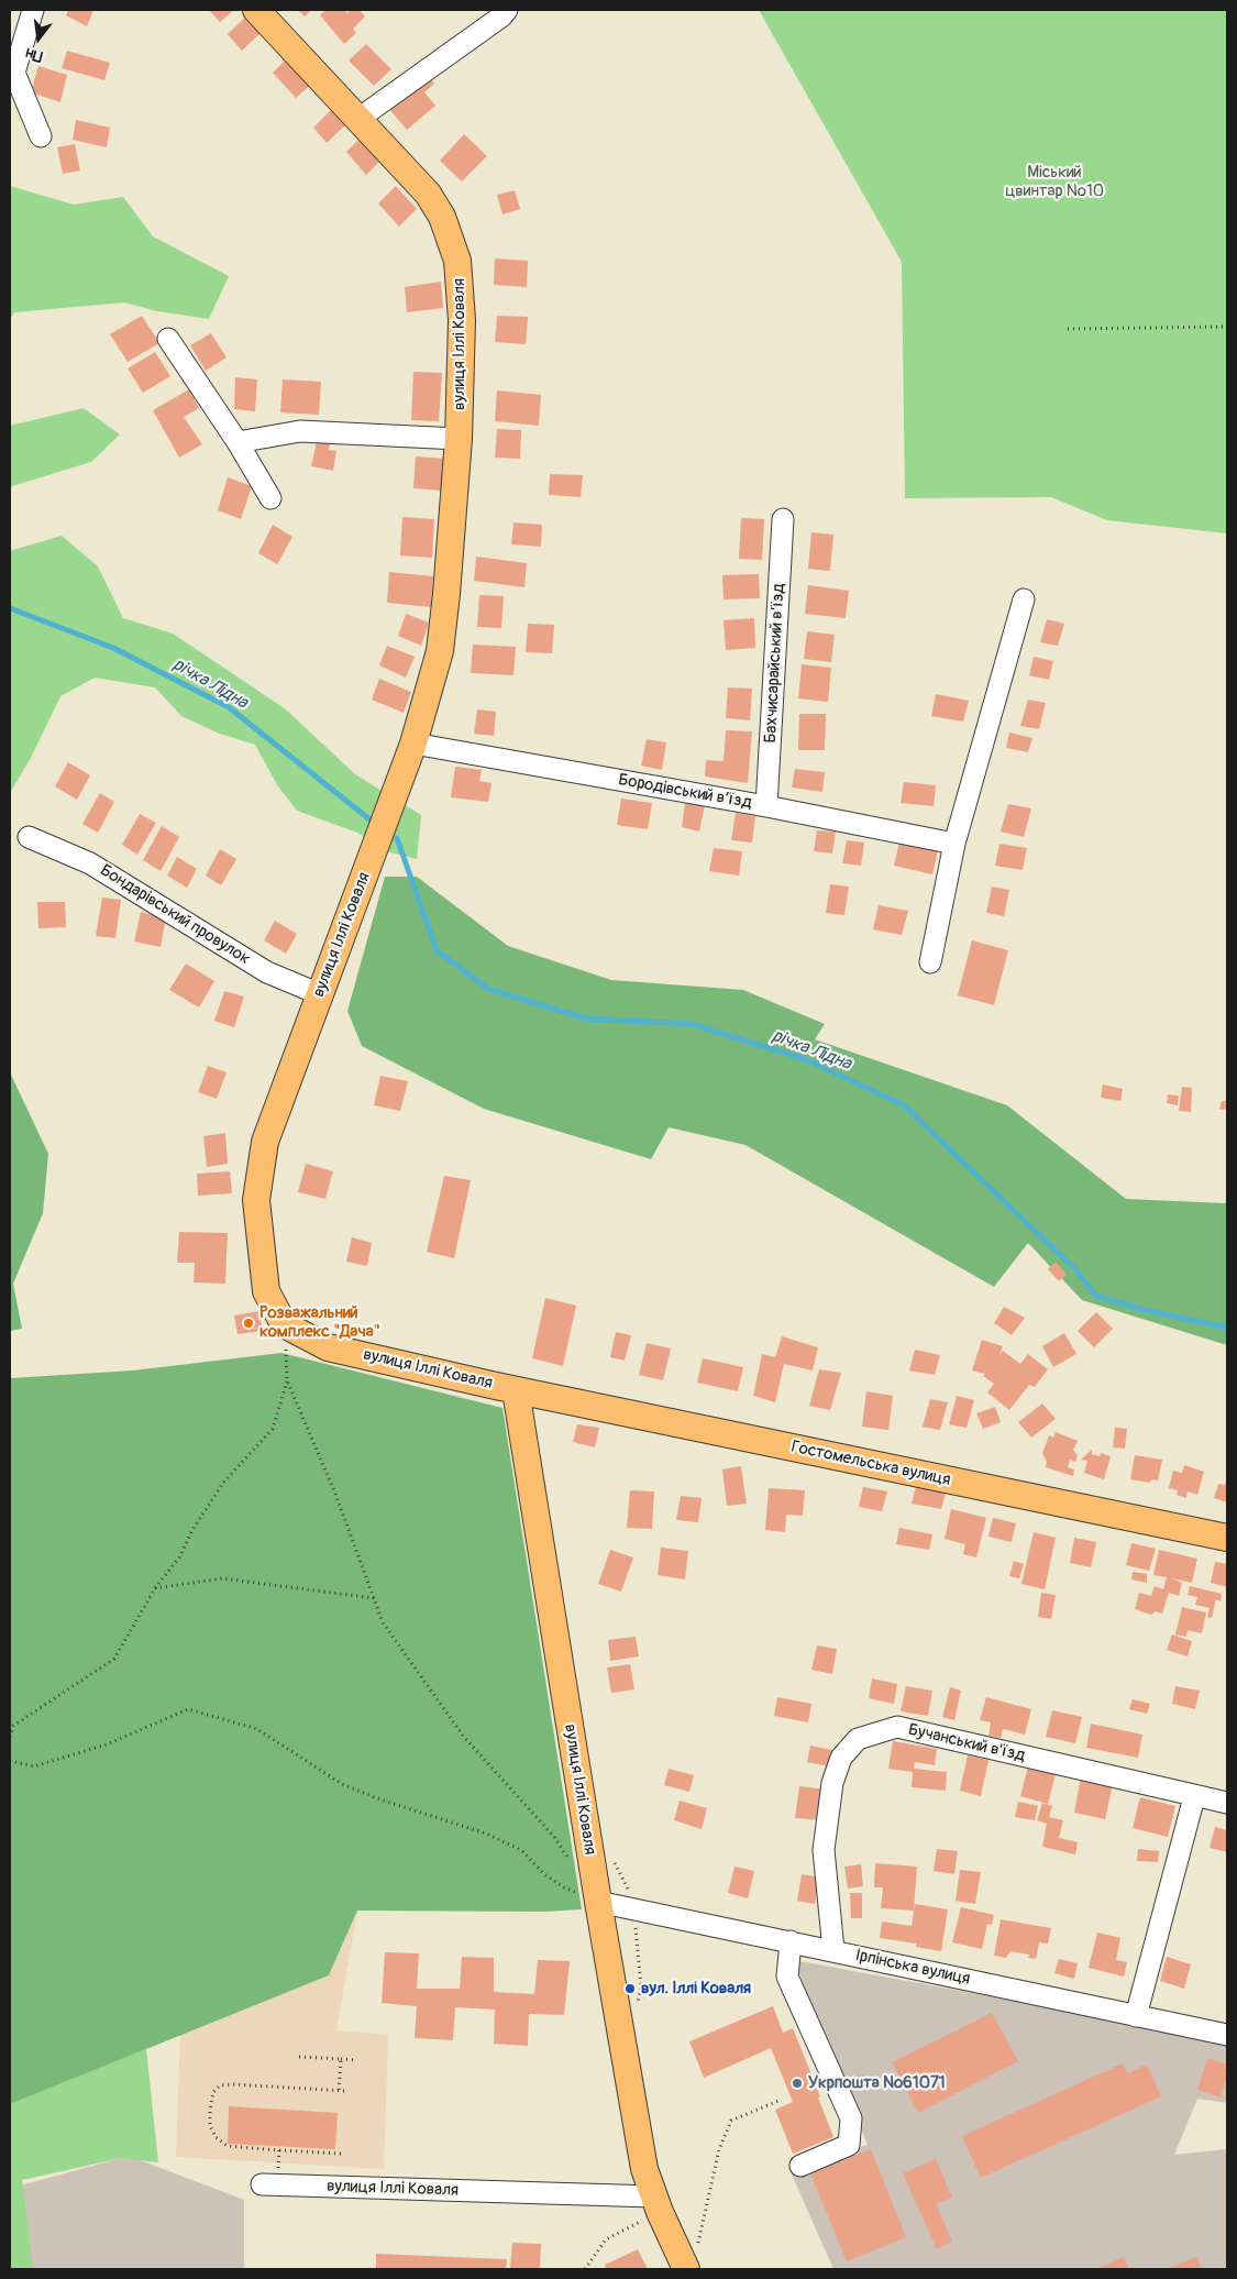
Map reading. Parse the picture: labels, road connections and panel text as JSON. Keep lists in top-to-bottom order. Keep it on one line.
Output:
{"streets":{"main road":["вулиця Іллі Коваля","Гостомельська вулиця"],"street":["Бахчисарайський в’їзд","Бородівський в’їзд","Бондарівський провулок","Бучанський в'їзд","Ірпінська вулиця"]},"crossings":[["вулиця Іллі Коваля","Бородівський в’їзд"],["вулиця Іллі Коваля","Бондарівський провулок"],["вулиця Іллі Коваля","Гостомельська вулиця"],["вулиця Іллі Коваля","Ірпінська вулиця"],["Бахчисарайський в’їзд","Бородівський в’їзд"],["Бучанський в'їзд","Ірпінська вулиця"]],"water":["річка Лідна"],"parks":["Міський цвинтар №10"],"places":["Розважальний комплекс \"Дача\"","вул. Іллі Коваля","Укрпошта №61071"],"north":"bottom"}
